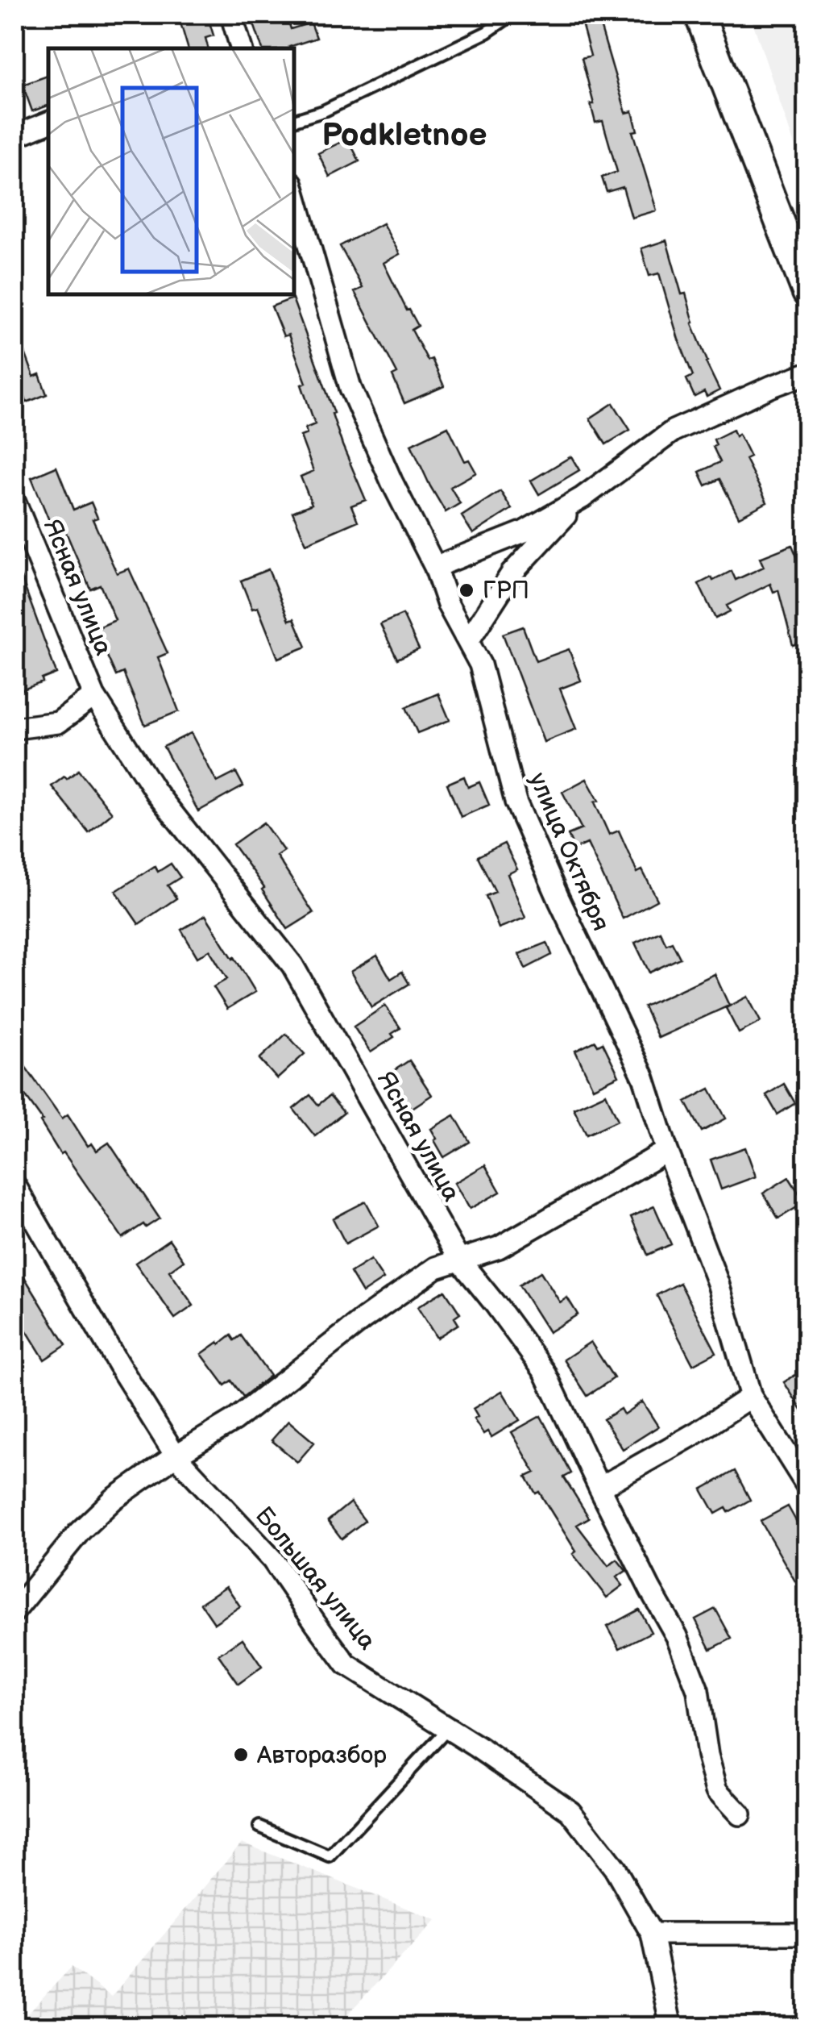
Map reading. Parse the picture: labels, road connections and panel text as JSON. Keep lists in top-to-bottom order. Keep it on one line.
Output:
{"streets":{"street":["Ясная улица","улица Октября","Большая улица"]},"districts":["Podkletnoe"],"places":["ГРП","Авторазбор"]}
